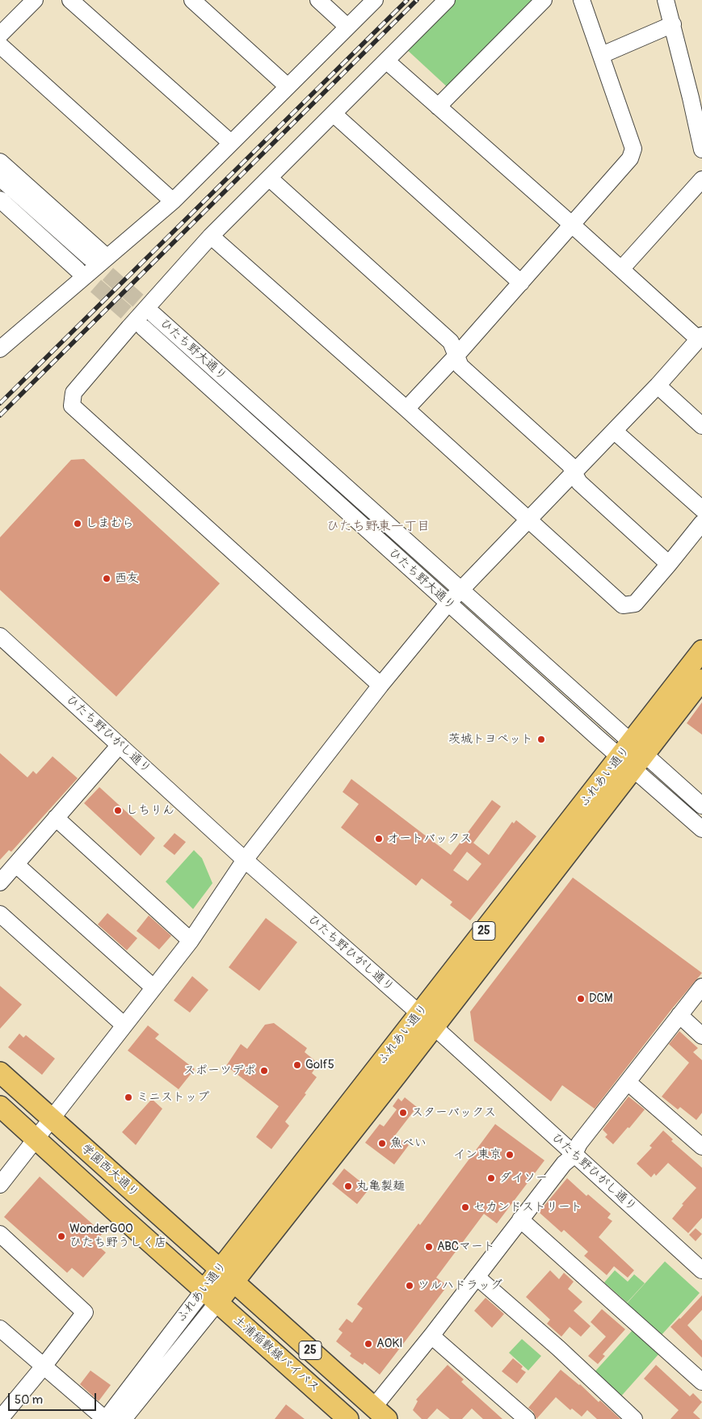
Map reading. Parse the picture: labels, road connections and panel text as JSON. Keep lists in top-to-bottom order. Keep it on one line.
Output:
{"streets":{"main road":["ふれあい通り","25","学園西大通り","土浦稲敷線バイパス"],"street":["ひたち野大通り","ひたち野ひがし通り"]},"crossings":[["ひたち野大通り","ふれあい通り"],["ひたち野ひがし通り","ふれあい通り"],["ふれあい通り","学園西大通り"],["ふれあい通り","土浦稲敷線バイパス"],["学園西大通り","土浦稲敷線バイパス"]],"districts":["ひたち野東一丁目"],"places":["しまむら","西友","茨城トヨペット","しちりん","オートバックス","DCM","Golf5","スポーツデポ","ミニストップ","スターバックス","魚べい","イン東京","ダイソー","丸亀製麺","セカンドストリート","WonderGOO ひたち野うしく店","ABCマート","ツルハドラッグ","AOKI"],"scale_bar":"50 m"}
